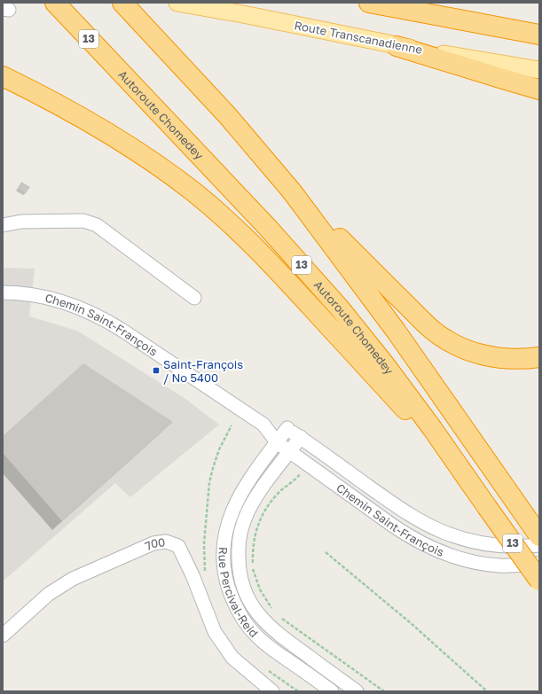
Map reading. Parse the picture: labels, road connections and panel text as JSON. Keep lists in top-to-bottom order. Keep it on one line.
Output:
{"streets":{"highway":["13","Autoroute Chomedey"],"main road":["Route Transcanadienne"],"street":["Chemin Saint-François","700","Rue Percival-Reid"]},"crossings":[["Chemin Saint-François","Rue Percival-Reid"]],"places":{"transit":["Saint-François / No 5400"]}}
